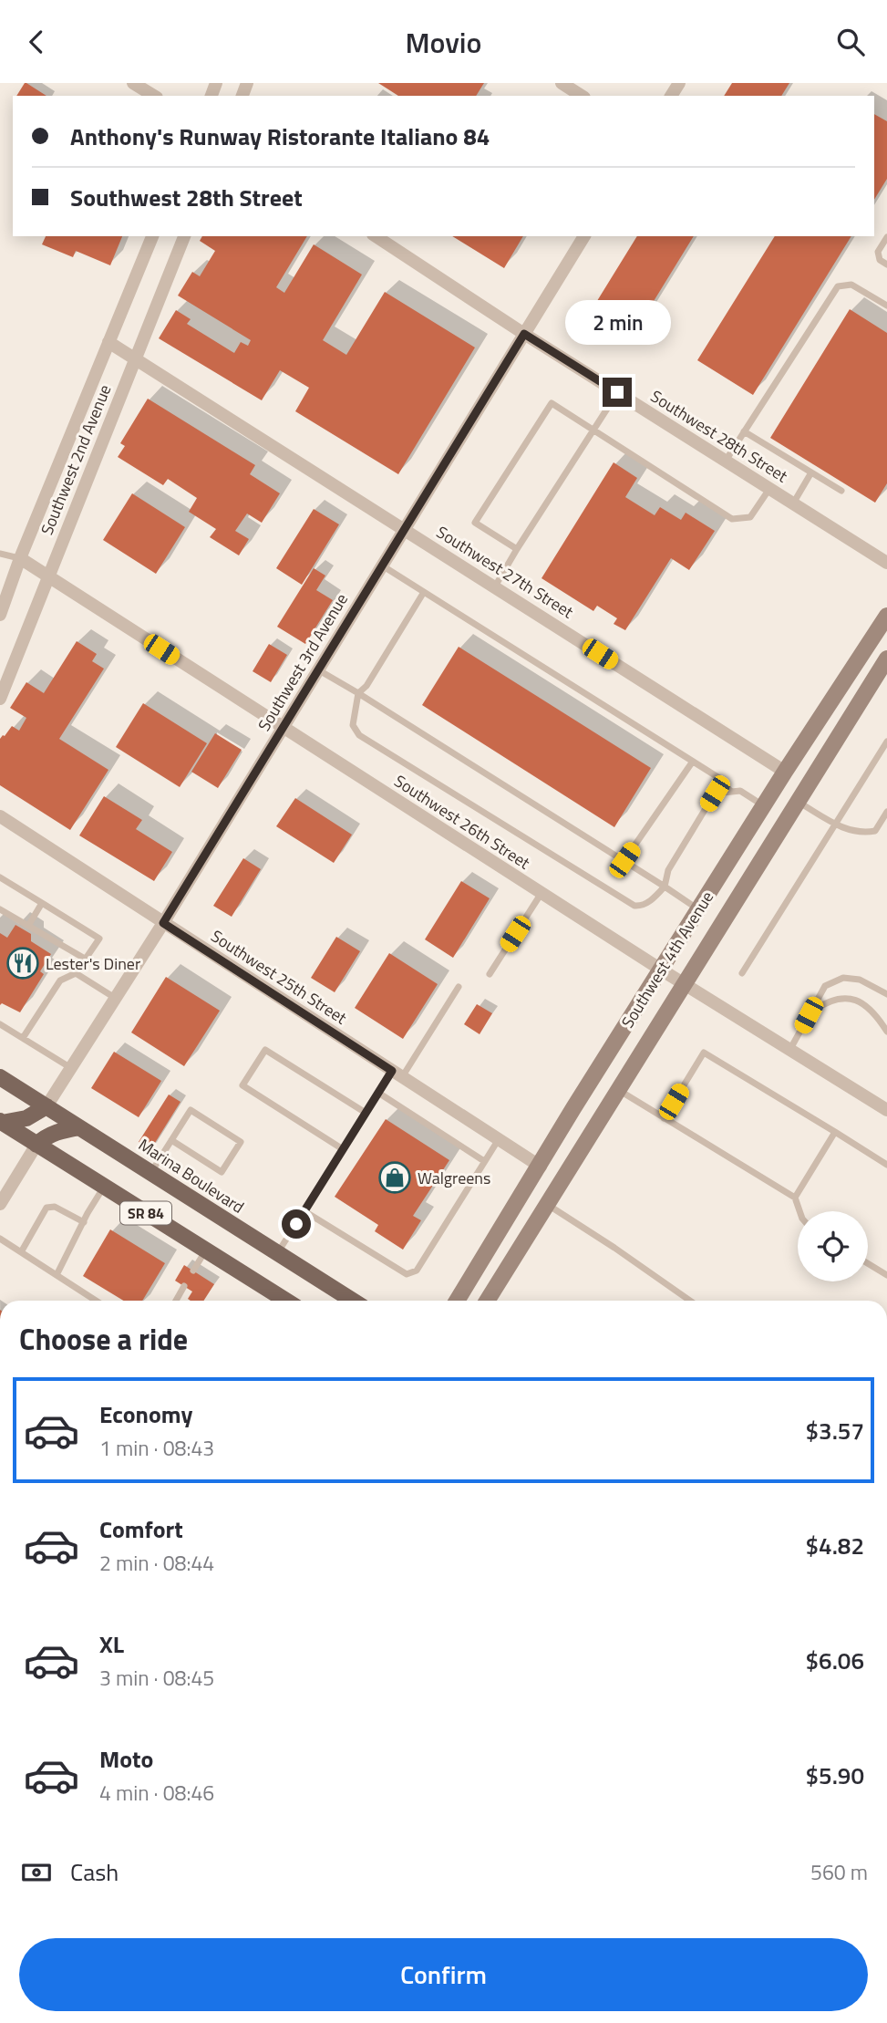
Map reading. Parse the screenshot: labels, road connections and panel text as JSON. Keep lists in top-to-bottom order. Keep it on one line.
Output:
{"streets":{"main road":["Marina Boulevard","SR 84"],"street":["Southwest 28th Street","Southwest 2nd Avenue","Southwest 27th Street","Southwest 3rd Avenue","Southwest 26th Street","Southwest 4th Avenue","Southwest 25th Street"]},"crossings":[["Southwest 28th Street","Southwest 3rd Avenue"],["Southwest 2nd Avenue","Southwest 27th Street"],["Southwest 2nd Avenue","Southwest 26th Street"],["Southwest 27th Street","Southwest 3rd Avenue"],["Southwest 27th Street","Southwest 4th Avenue"],["Southwest 3rd Avenue","Southwest 26th Street"],["Southwest 3rd Avenue","Southwest 25th Street"],["Southwest 3rd Avenue","Marina Boulevard"],["Southwest 26th Street","Southwest 4th Avenue"],["Southwest 4th Avenue","Southwest 25th Street"]],"places":{"restaurant":["Lester's Diner"],"shop":["Walgreens"]},"page":{"header":"Movio","banner":["Anthony's Runway Ristorante Italiano 84","Southwest 28th Street"],"bubble":"2 min","heading":"Choose a ride","list":[{"name":"Economy","note":"1 min · 08:43","value":"$3.57"},{"name":"Comfort","note":"2 min · 08:44","value":"$4.82"},{"name":"XL","note":"3 min · 08:45","value":"$6.06"},{"name":"Moto","note":"4 min · 08:46","value":"$5.90"}],"pay":["Cash","560 m"],"buttons":"Confirm"}}
